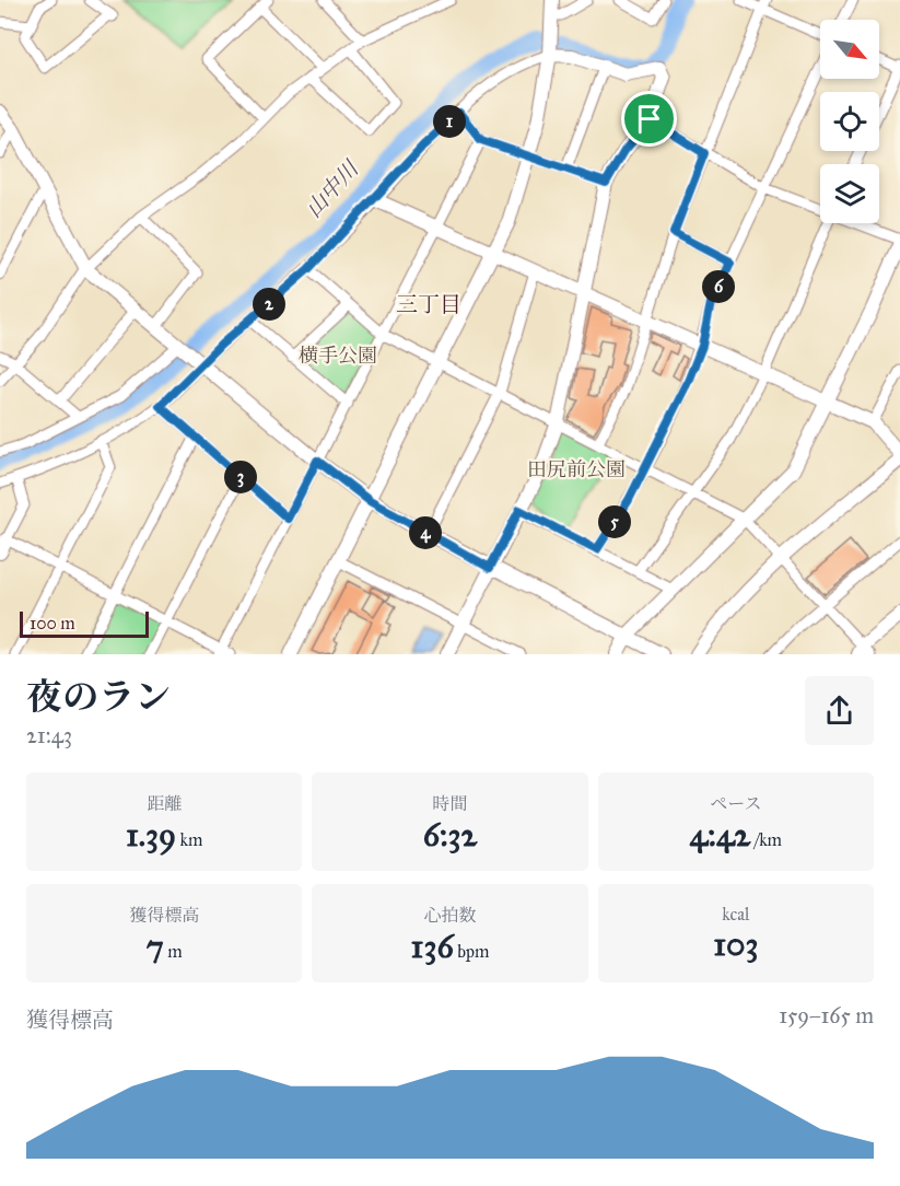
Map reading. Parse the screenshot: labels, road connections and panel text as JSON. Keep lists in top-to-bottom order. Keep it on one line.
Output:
{"districts":["三丁目"],"water":["山中川"],"parks":["横手公園","田尻前公園"],"scale_bar":"100 m","north":"bottom right","page":{"pins":["1","6","2","3","5","4"],"scale":"100 m","heading":["夜のラン","21:43"],"stats":[["距離","1.39 km"],["時間","6:32"],["ペース","4:42 /km"],["獲得標高","7 m"],["心拍数","136 bpm"],["kcal","103"]],"chart":["獲得標高","159–165 m"]}}
